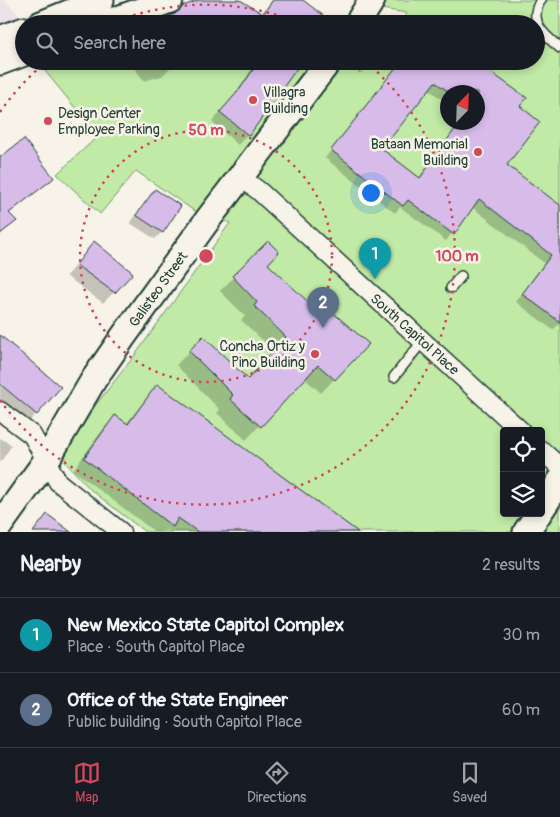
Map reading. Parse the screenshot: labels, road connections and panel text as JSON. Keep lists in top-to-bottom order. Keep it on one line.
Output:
{"streets":{"street":["Galisteo Street","South Capitol Place"]},"crossings":[["Galisteo Street","South Capitol Place"]],"places":["Villagra Building","Design Center Employee Parking","Bataan Memorial Building","Concha Ortiz y Pino Building"],"north":"top right","page":{"search":"Search here","pins":["1","2"],"heading":["Nearby","2 results"],"list":[{"mark":"1","name":"New Mexico State Capitol Complex","note":"Place · South Capitol Place","value":"30 m"},{"mark":"2","name":"Office of the State Engineer","note":"Public building · South Capitol Place","value":"60 m"}],"nav":["Map","Directions","Saved"]},"rings":["50 m","100 m"]}
